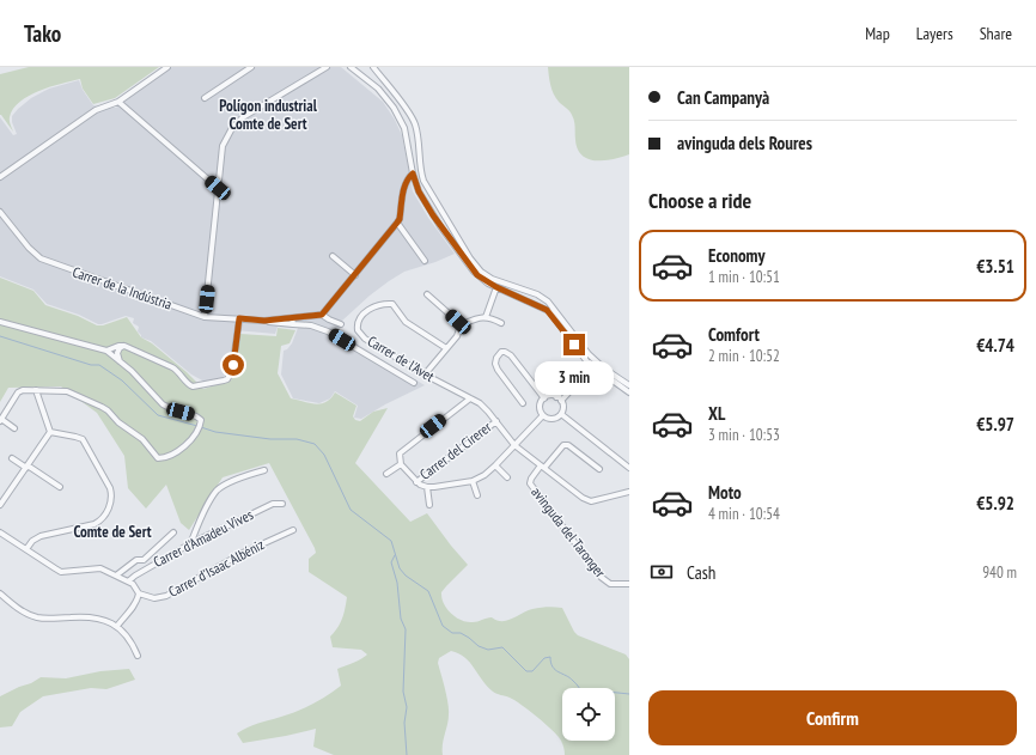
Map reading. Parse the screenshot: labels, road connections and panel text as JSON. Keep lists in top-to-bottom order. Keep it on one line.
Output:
{"streets":{"street":["Carrer de la Indústria","Carrer de l'Avet","Carrer del Cirerer","avinguda del Taronger","Carrer d'Amadeu Vives","Carrer d'Isaac Albéniz"]},"crossings":[["Carrer de l'Avet","Carrer del Cirerer"],["Carrer de l'Avet","avinguda del Taronger"]],"districts":["Polígon industrial Comte de Sert","Comte de Sert"],"page":{"header":"Tako","nav":["Map","Layers","Share"],"banner":["Can Campanyà","avinguda dels Roures"],"heading":"Choose a ride","list":[{"name":"Economy","note":"1 min · 10:51","value":"€3.51"},{"name":"Comfort","note":"2 min · 10:52","value":"€4.74"},{"name":"XL","note":"3 min · 10:53","value":"€5.97"},{"name":"Moto","note":"4 min · 10:54","value":"€5.92"}],"bubble":"3 min","pay":["Cash","940 m"],"buttons":"Confirm"}}
